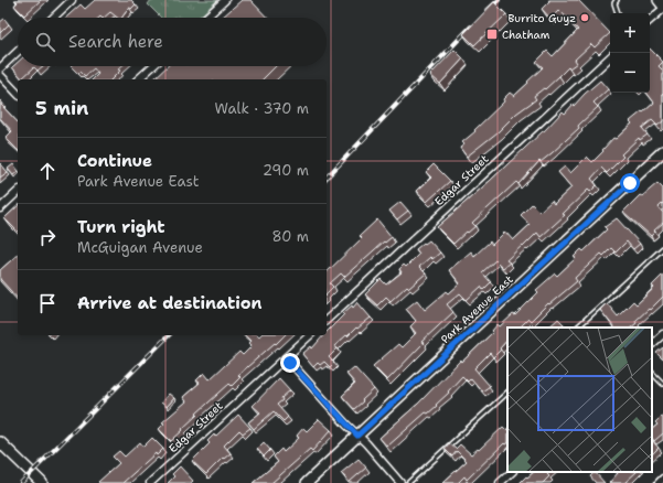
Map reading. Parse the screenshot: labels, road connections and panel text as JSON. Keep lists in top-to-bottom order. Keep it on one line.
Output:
{"streets":{"main road":["Park Avenue East"],"street":["Edgar Street"]},"places":{"other":["Burrito Guyz"],"transit":["Chatham"]},"page":{"map_buttons":["+","−"],"search":"Search here","heading":["5 min","Walk · 370 m"],"list":[["Continue","Park Avenue East","290 m"],["Turn right","McGuigan Avenue","80 m"],"Arrive at destination"]}}
